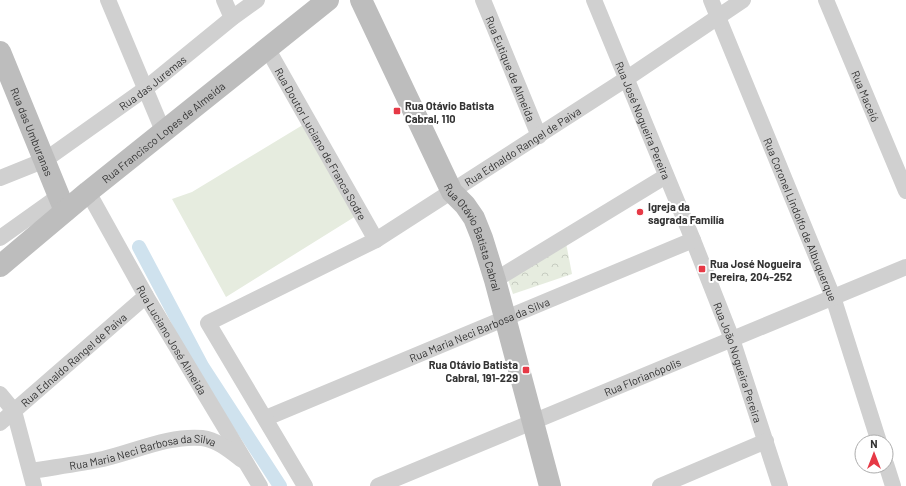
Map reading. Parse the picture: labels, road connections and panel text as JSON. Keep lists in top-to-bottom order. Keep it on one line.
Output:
{"streets":{"street":["Rua Eutique de Almeida","Rua das Juremas","Rua Maceió","Rua José Nogueira Pereira","Rua das Umburanas","Rua Francisco Lopes de Almeida","Rua Doutor Luciano de Franca Sodre","Rua Ednaldo Rangel de Paiva","Rua Coronel Lindolfo de Albuquerque","Rua Otávio Batista Cabral","Rua Maria Neci Barbosa da Silva","Rua Luciano José Almeida","Rua João Nogueira Pereira","Rua Florianópolis"]},"crossings":[["Rua Eutique de Almeida","Rua Ednaldo Rangel de Paiva"],["Rua das Juremas","Rua das Umburanas"],["Rua José Nogueira Pereira","Rua Ednaldo Rangel de Paiva"],["Rua José Nogueira Pereira","Rua Maria Neci Barbosa da Silva"],["Rua José Nogueira Pereira","Rua João Nogueira Pereira"],["Rua das Umburanas","Rua Francisco Lopes de Almeida"],["Rua Francisco Lopes de Almeida","Rua Doutor Luciano de Franca Sodre"],["Rua Francisco Lopes de Almeida","Rua Luciano José Almeida"],["Rua Doutor Luciano de Franca Sodre","Rua Ednaldo Rangel de Paiva"],["Rua Ednaldo Rangel de Paiva","Rua Coronel Lindolfo de Albuquerque"],["Rua Ednaldo Rangel de Paiva","Rua Otávio Batista Cabral"],["Rua Ednaldo Rangel de Paiva","Rua Maria Neci Barbosa da Silva"],["Rua Ednaldo Rangel de Paiva","Rua Luciano José Almeida"],["Rua Coronel Lindolfo de Albuquerque","Rua Florianópolis"],["Rua Otávio Batista Cabral","Rua Maria Neci Barbosa da Silva"],["Rua Otávio Batista Cabral","Rua Florianópolis"],["Rua Maria Neci Barbosa da Silva","Rua Luciano José Almeida"],["Rua Maria Neci Barbosa da Silva","Rua João Nogueira Pereira"],["Rua João Nogueira Pereira","Rua Florianópolis"]],"places":{"transit":["Rua Otávio Batista Cabral, 110","Rua José Nogueira Pereira, 204-252","Rua Otávio Batista Cabral, 191-229"],"other":["Igreja da sagrada Familía"]},"north":"top"}
